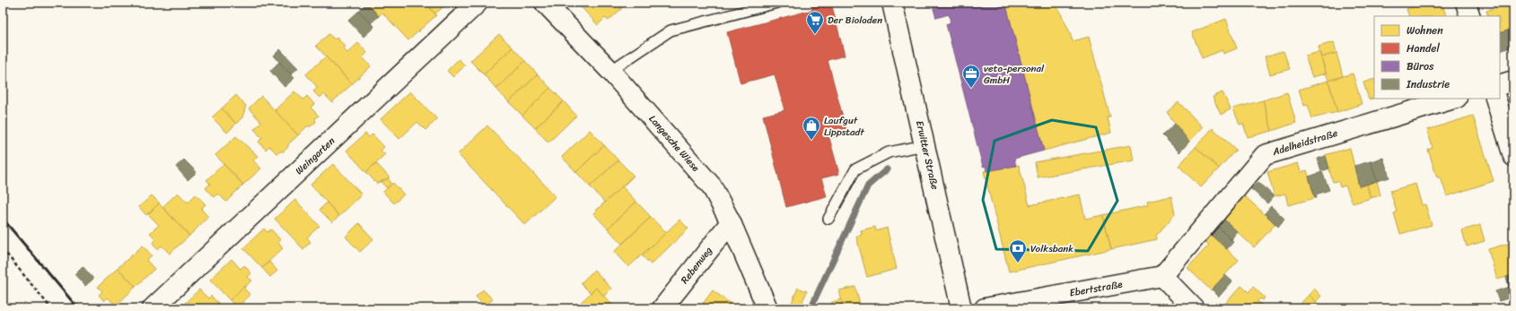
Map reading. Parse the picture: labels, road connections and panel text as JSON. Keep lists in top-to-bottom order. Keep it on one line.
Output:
{"streets":{"street":["Adelheidstraße","Langesche Wiese","Erwitter Straße","Weingarten","Rebenweg","Ebertstraße"]},"crossings":[["Adelheidstraße","Ebertstraße"],["Langesche Wiese","Rebenweg"]],"places":{"supermarket":["Der Bioladen"],"office":["veto-personal GmbH"],"shop":["Laufgut Lippstadt"],"bank":["Volksbank"]},"legend":["Wohnen","Handel","Büros","Industrie"]}
